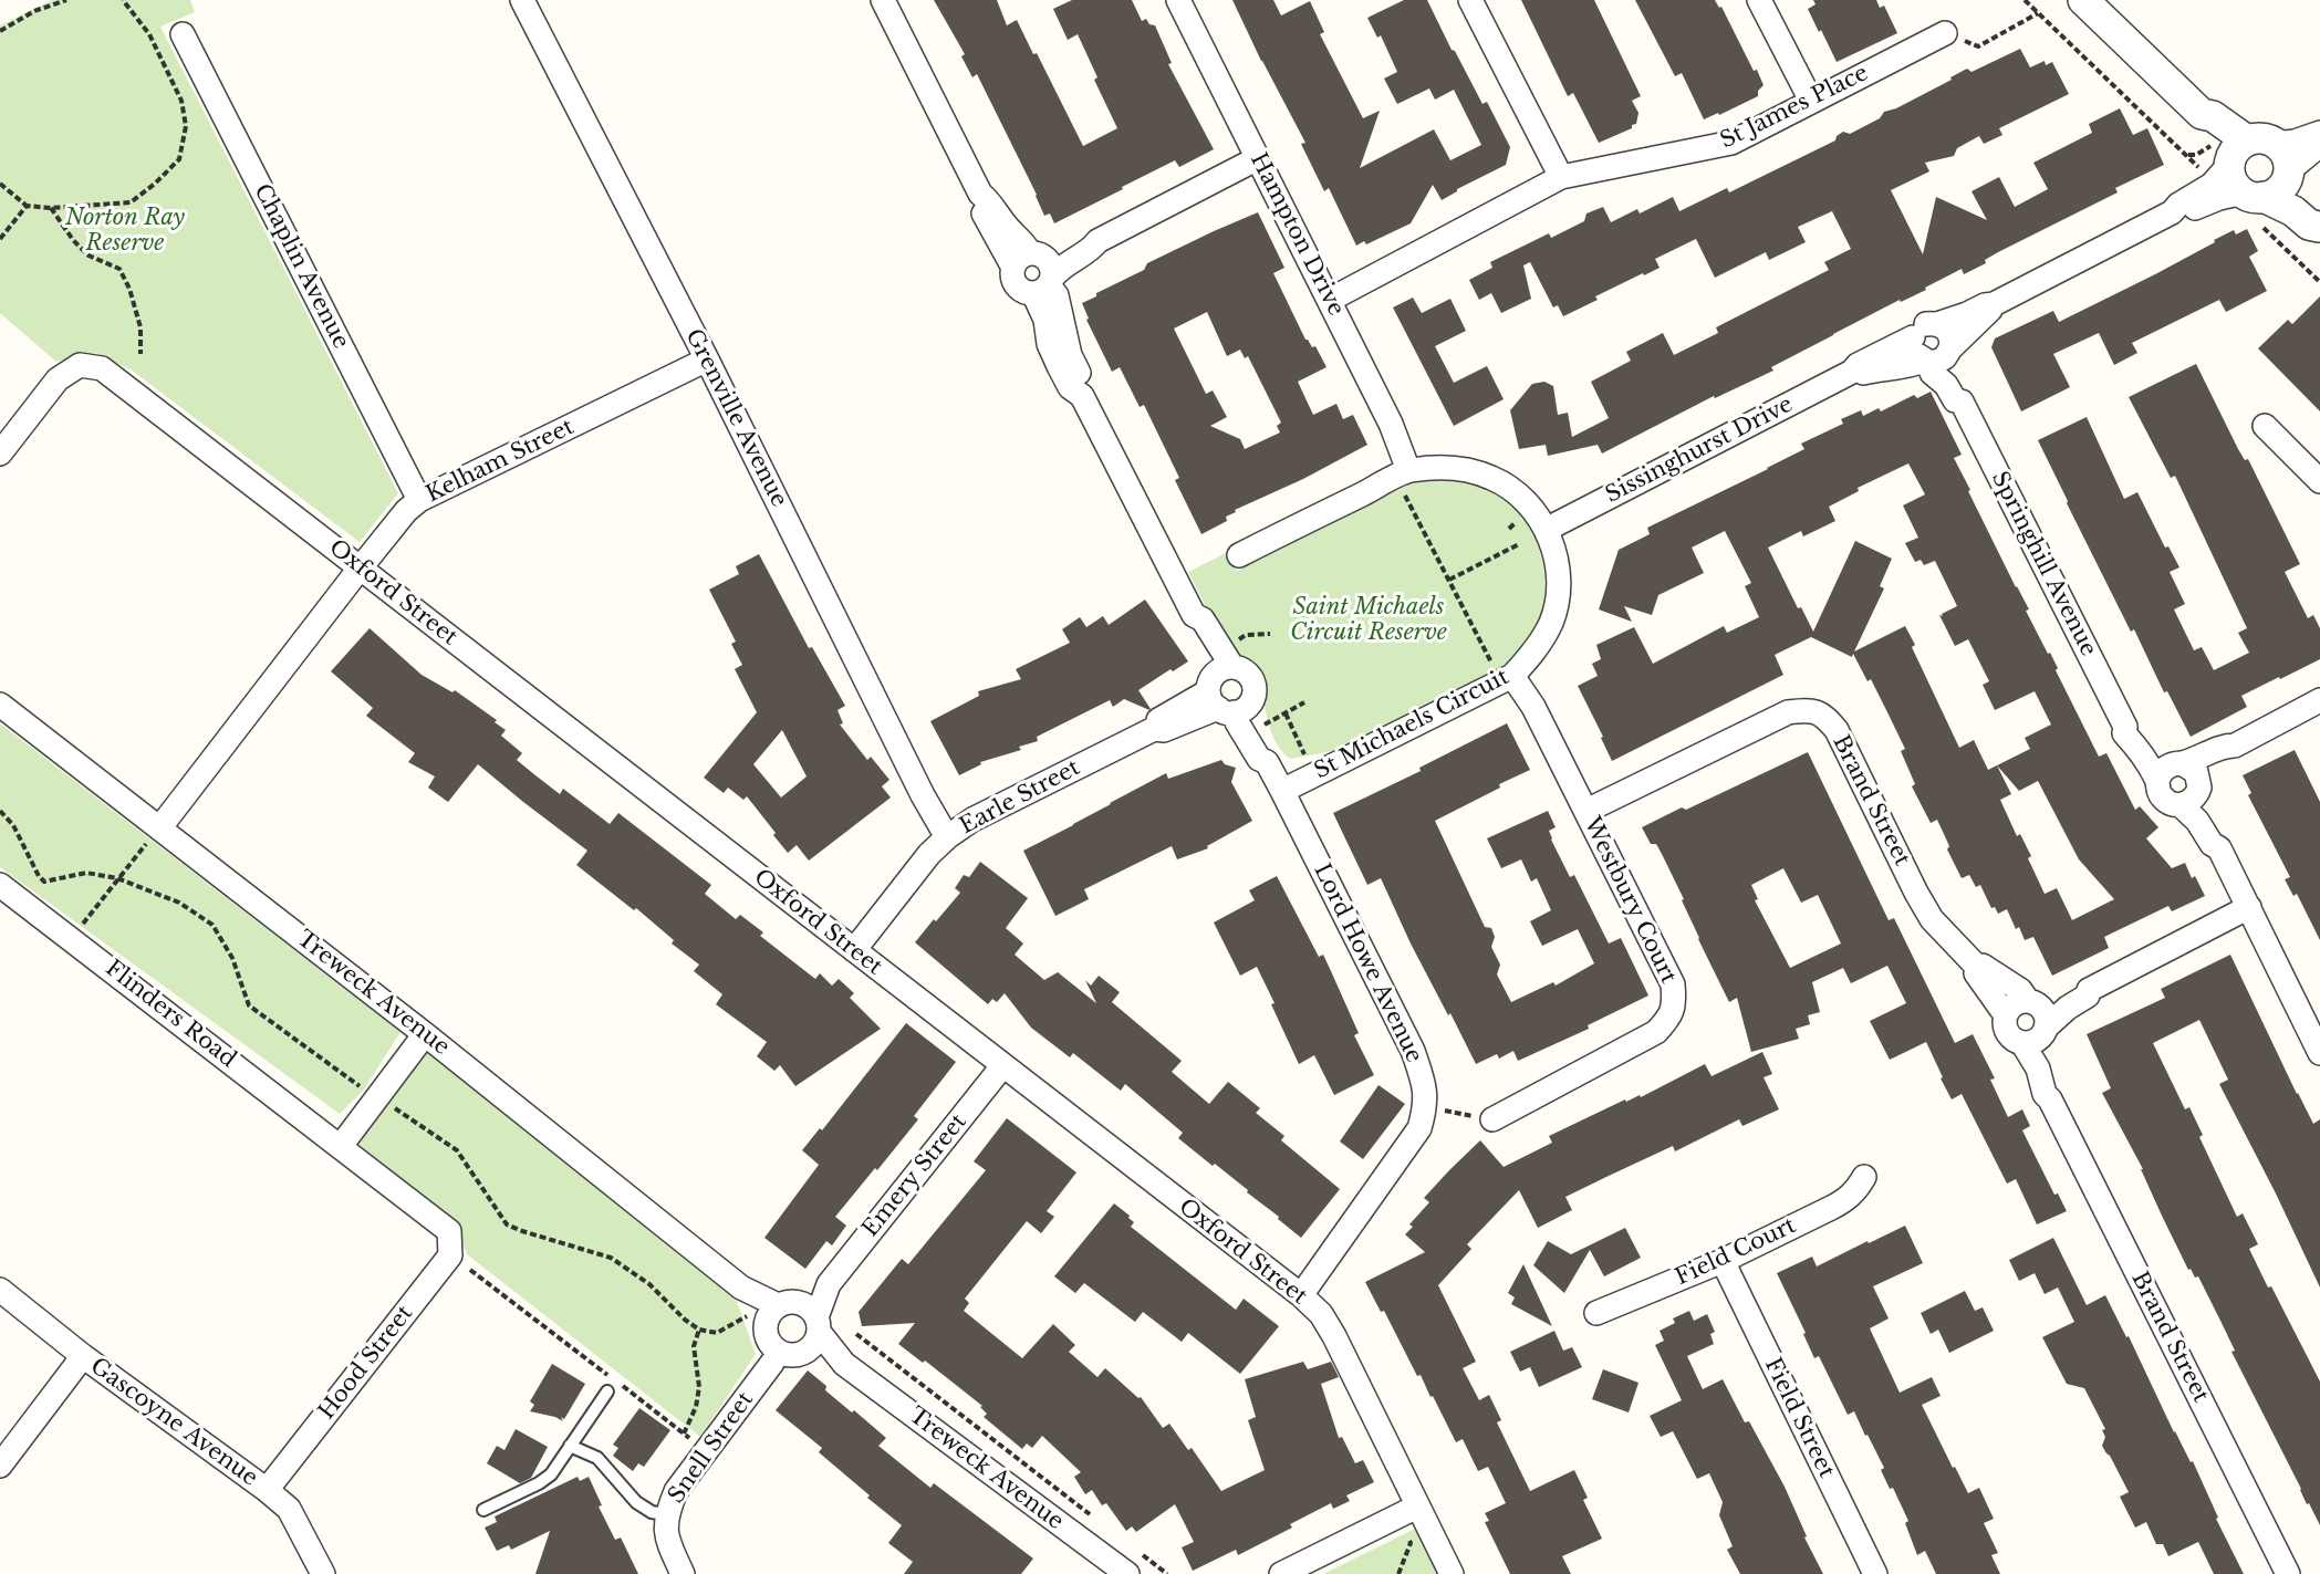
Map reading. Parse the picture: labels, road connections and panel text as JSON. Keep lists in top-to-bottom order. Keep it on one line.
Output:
{"streets":{"street":["St James Place","Hampton Drive","Chaplin Avenue","Grenville Avenue","Sissinghurst Drive","Kelham Street","Springhill Avenue","Oxford Street","St Michaels Circuit","Earle Street","Brand Street","Westbury Court","Lord Howe Avenue","Treweck Avenue","Flinders Road","Emery Street","Field Court","Hood Street","Field Street","Gascoyne Avenue","Snell Street"]},"crossings":[["St James Place","Hampton Drive"],["Hampton Drive","St Michaels Circuit"],["Chaplin Avenue","Kelham Street"],["Grenville Avenue","Kelham Street"],["Grenville Avenue","Earle Street"],["Sissinghurst Drive","Springhill Avenue"],["Sissinghurst Drive","St Michaels Circuit"],["Kelham Street","Oxford Street"],["Kelham Street","Treweck Avenue"],["Oxford Street","Earle Street"],["Oxford Street","Lord Howe Avenue"],["Oxford Street","Emery Street"],["St Michaels Circuit","Westbury Court"],["St Michaels Circuit","Lord Howe Avenue"],["Earle Street","Lord Howe Avenue"],["Brand Street","Westbury Court"],["Treweck Avenue","Emery Street"],["Flinders Road","Hood Street"],["Field Court","Field Street"],["Hood Street","Gascoyne Avenue"]],"parks":["Norton Ray Reserve","Saint Michaels Circuit Reserve"]}
